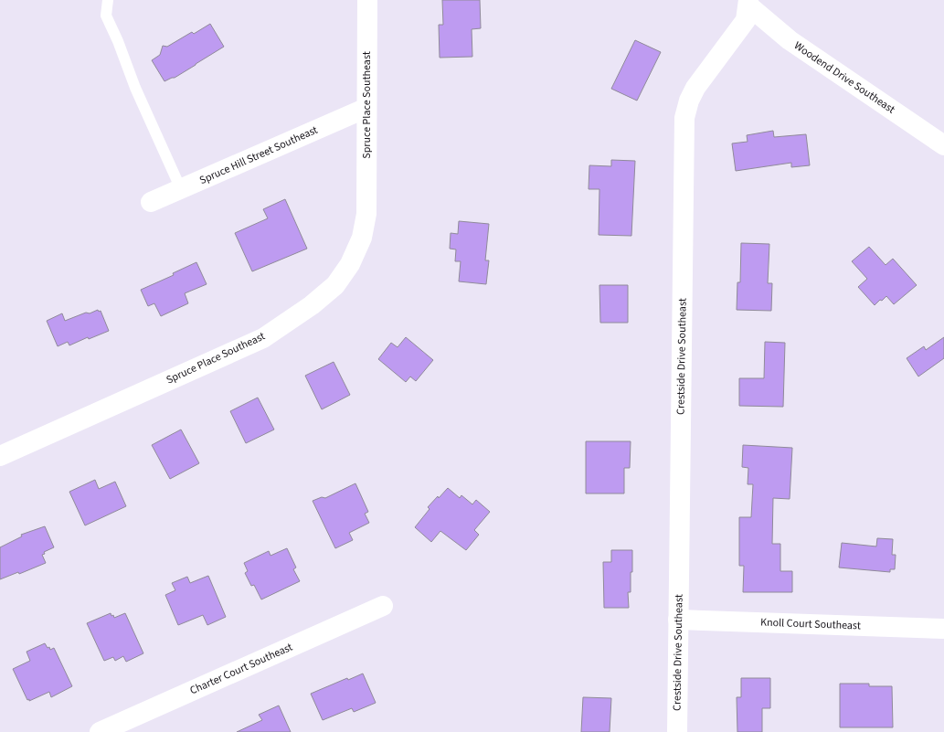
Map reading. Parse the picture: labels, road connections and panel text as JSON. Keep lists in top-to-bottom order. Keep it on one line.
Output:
{"streets":{"street":["Woodend Drive Southeast","Spruce Place Southeast","Spruce Hill Street Southeast","Crestside Drive Southeast","Knoll Court Southeast","Charter Court Southeast"]},"crossings":[["Woodend Drive Southeast","Crestside Drive Southeast"],["Spruce Place Southeast","Spruce Hill Street Southeast"],["Crestside Drive Southeast","Knoll Court Southeast"]]}
